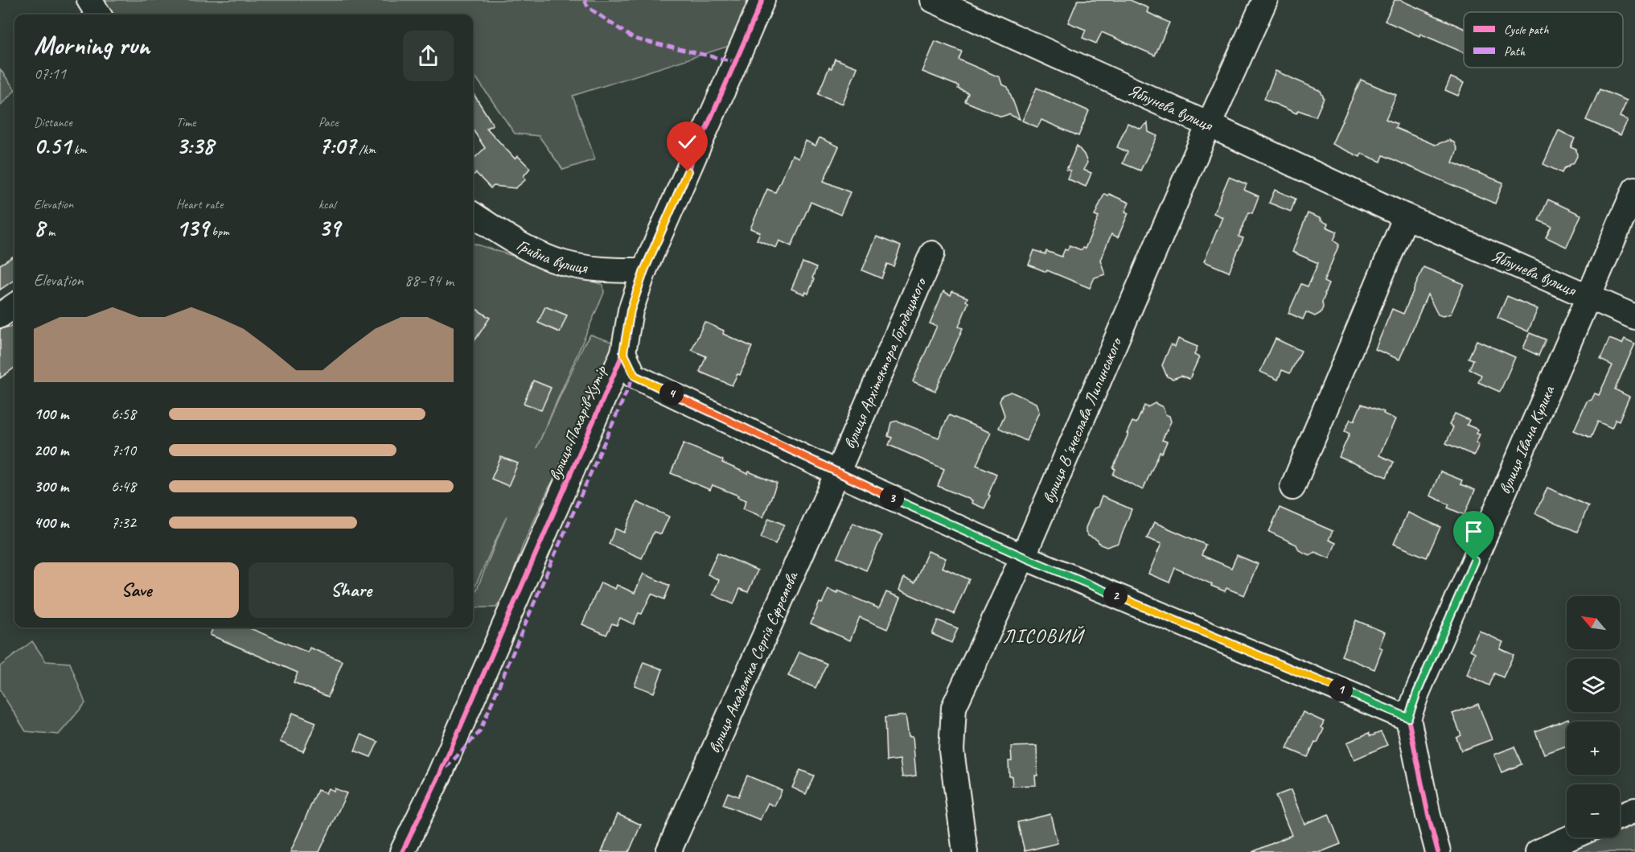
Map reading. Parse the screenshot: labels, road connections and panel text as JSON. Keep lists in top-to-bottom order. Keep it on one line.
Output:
{"streets":{"street":["Яблунева вулиця","Грибна вулиця","вулиця Архітектора Городецького","вулиця Вʼячеслава Липинського","вулиця Пахарів Хутір","вулиця Івана Кулика","вулиця Академіка Сергія Єфремова"]},"crossings":[["Яблунева вулиця","вулиця Вʼячеслава Липинського"],["Яблунева вулиця","вулиця Івана Кулика"],["Грибна вулиця","вулиця Пахарів Хутір"],["вулиця Архітектора Городецького","вулиця Академіка Сергія Єфремова"]],"districts":["ЛІСОВИЙ"],"legend":["Cycle path","Path"],"north":"top left","page":{"heading":["Morning run","07:11"],"stats":[["Distance","0.51 km"],["Time","3:38"],["Pace","7:07 /km"],["Elevation","8 m"],["Heart rate","139 bpm"],["kcal","39"]],"chart":["Elevation","88–94 m"],"pins":["4","3","2","1"],"list":[{"name":"100 m","note":"6:58"},{"name":"200 m","note":"7:10"},{"name":"300 m","note":"6:48"},{"name":"400 m","note":"7:32"}],"buttons":["Save","Share"],"map_buttons":["+","−"]}}
